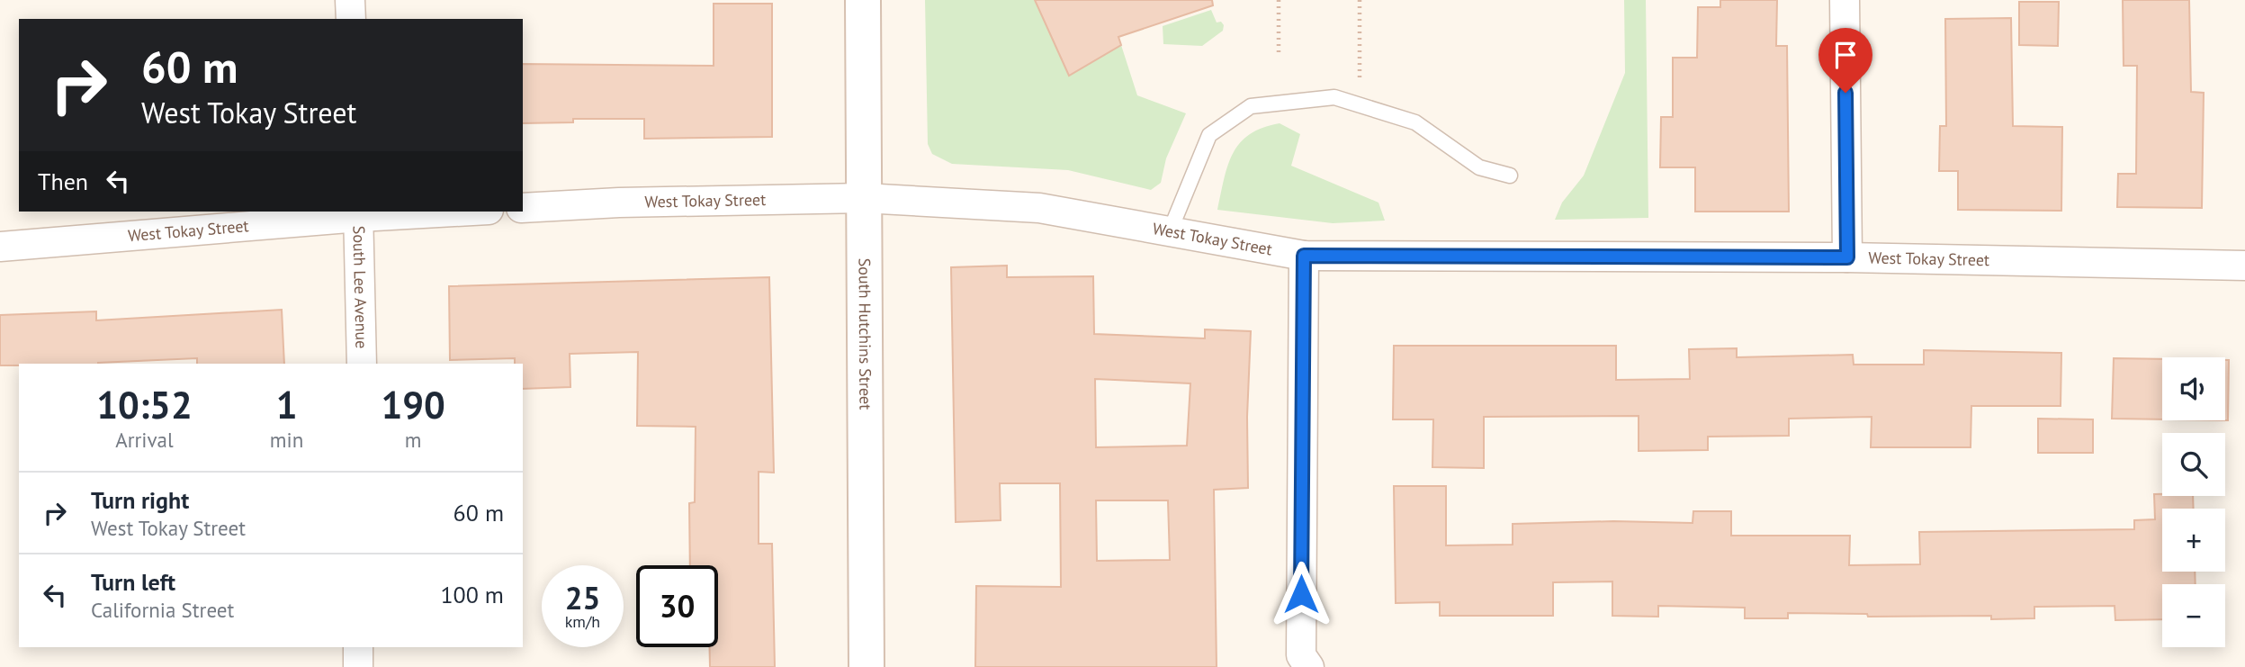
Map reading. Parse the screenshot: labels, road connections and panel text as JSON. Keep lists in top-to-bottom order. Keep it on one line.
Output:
{"streets":{"main road":["South Hutchins Street"],"street":["West Tokay Street","South Lee Avenue"]},"crossings":[["West Tokay Street","South Lee Avenue"],["West Tokay Street","South Hutchins Street"]],"page":{"turn":["60 m","West Tokay Street"],"then":"Then","map_buttons":["+","−"],"eta":["10:52","Arrival","1","min","190","m"],"list":[{"name":"Turn right","note":"West Tokay Street","value":"60 m"},{"name":"Turn left","note":"California Street","value":"100 m"}],"speed":"25 km/h","limit":"30"}}
